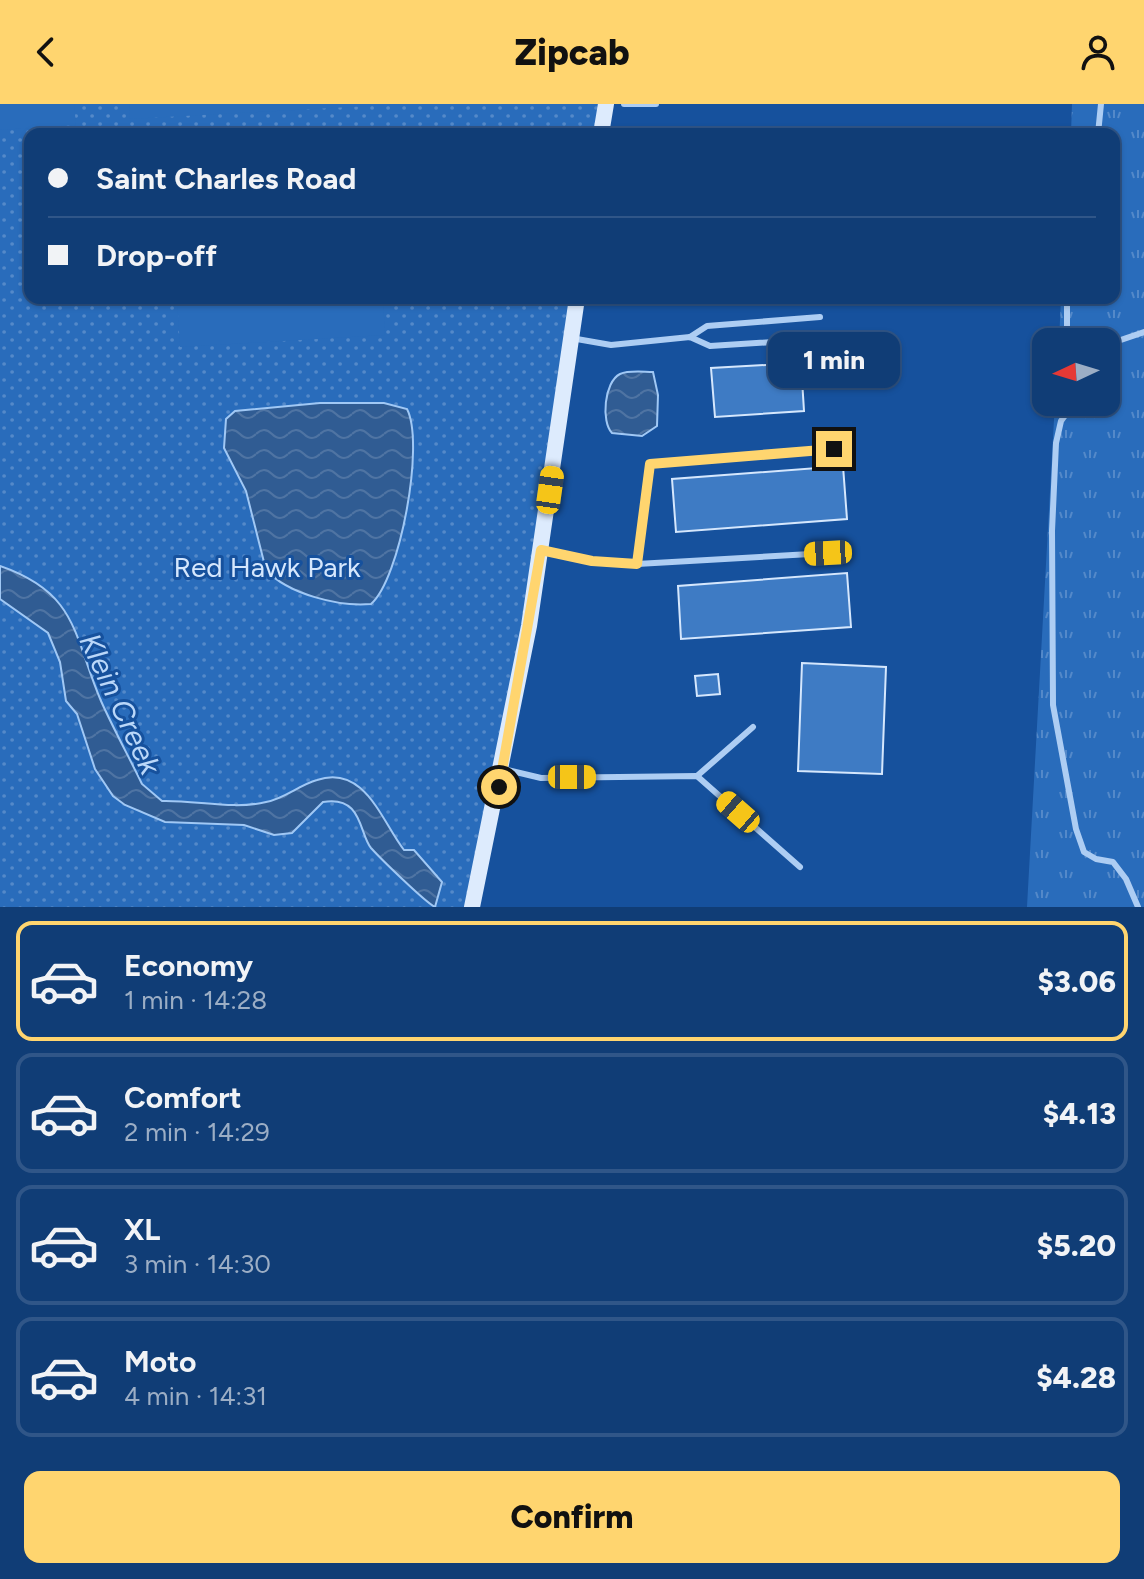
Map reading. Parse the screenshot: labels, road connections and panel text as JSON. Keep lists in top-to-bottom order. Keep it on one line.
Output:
{"water":["Klein Creek"],"parks":["Red Hawk Park"],"north":"left","page":{"header":"Zipcab","banner":["Saint Charles Road","Drop-off"],"bubble":"1 min","list":[{"name":"Economy","note":"1 min · 14:28","value":"$3.06"},{"name":"Comfort","note":"2 min · 14:29","value":"$4.13"},{"name":"XL","note":"3 min · 14:30","value":"$5.20"},{"name":"Moto","note":"4 min · 14:31","value":"$4.28"}],"buttons":"Confirm"}}
